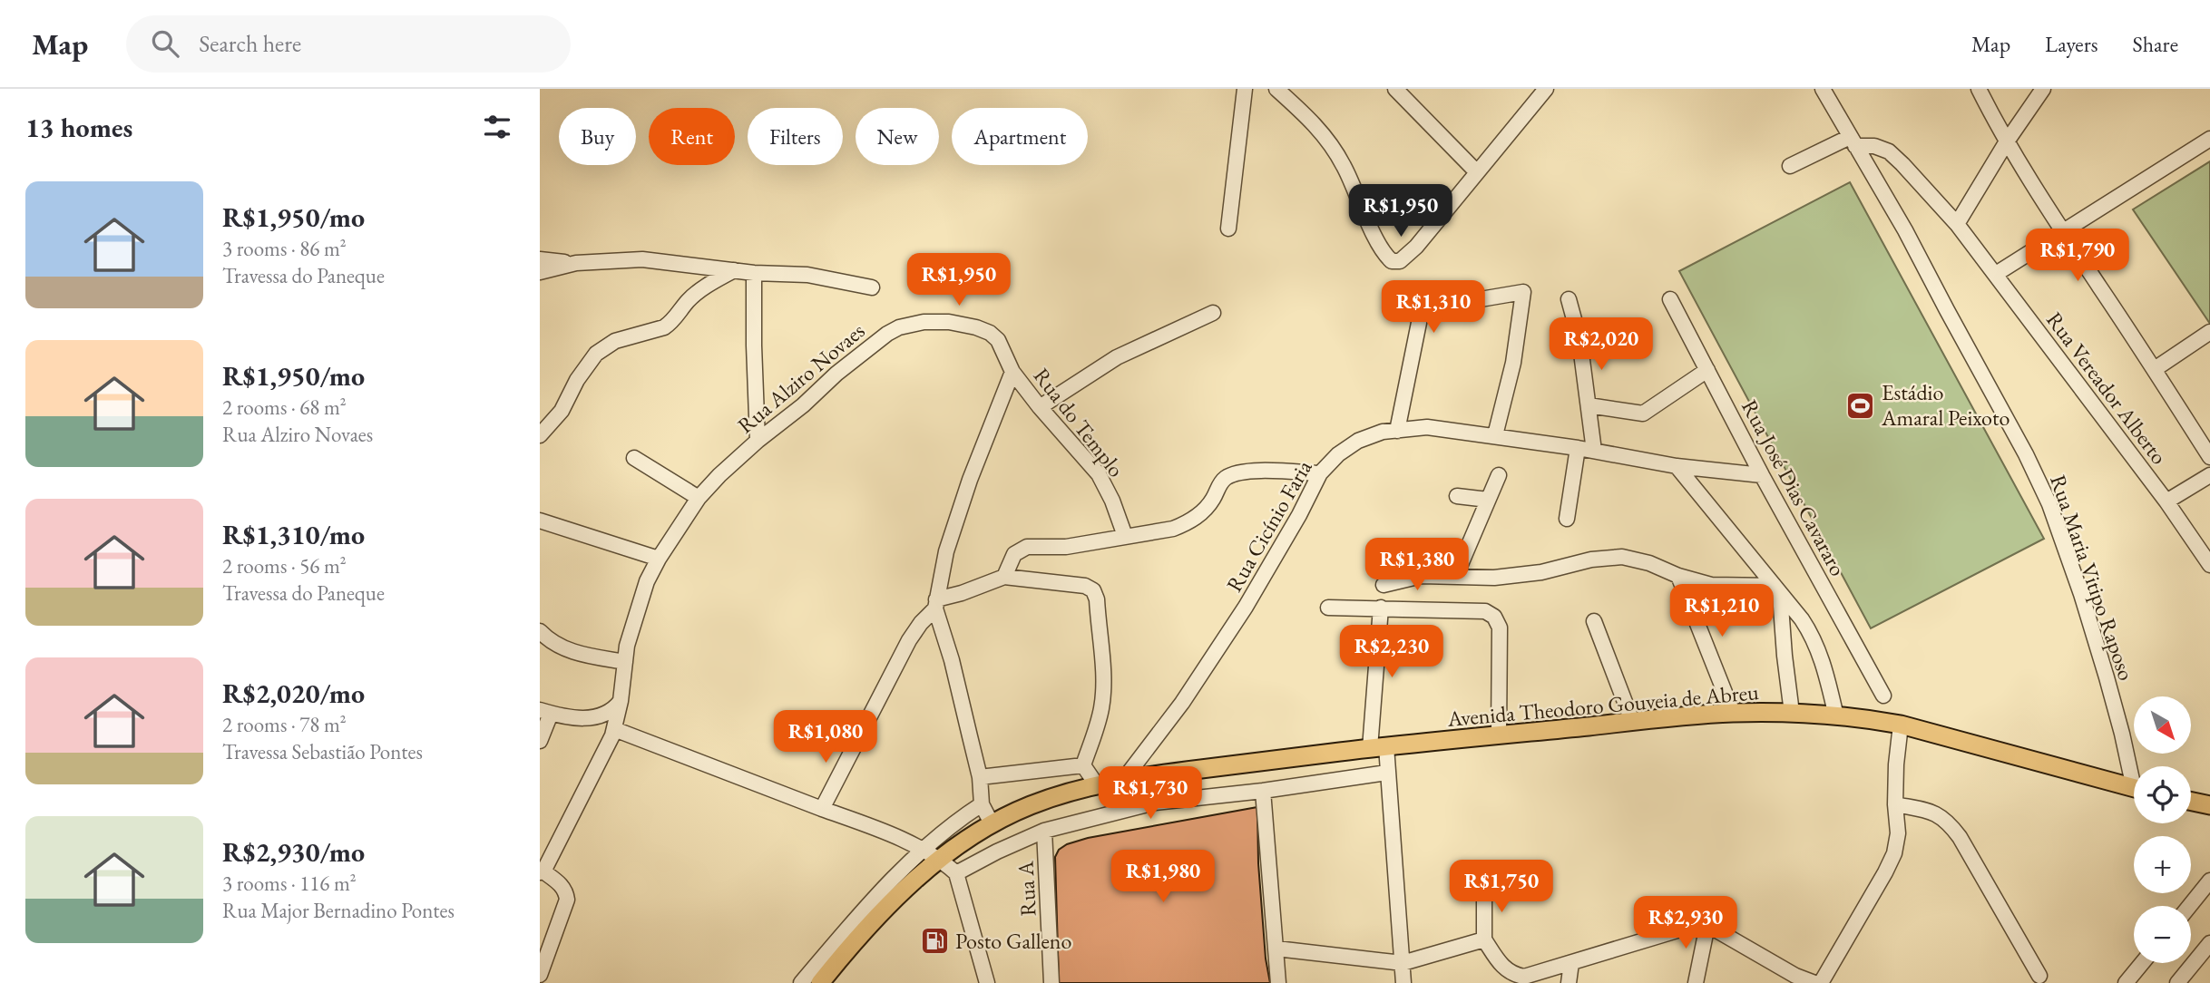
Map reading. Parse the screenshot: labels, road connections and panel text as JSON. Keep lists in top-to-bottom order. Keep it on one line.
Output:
{"streets":{"main road":["Avenida Theodoro Gouveia de Abreu"],"street":["Rua Alziro Novaes","Rua Vereador Alberto","Rua do Templo","Rua José Dias Cavararo","Rua Cicínio Faria","Rua Maria Vitipo Raposo","Rua A"]},"crossings":[["Rua Alziro Novaes","Rua do Templo"],["Rua Vereador Alberto","Rua Maria Vitipo Raposo"],["Rua José Dias Cavararo","Rua Cicínio Faria"],["Rua Cicínio Faria","Avenida Theodoro Gouveia de Abreu"]],"places":{"sports":["Estádio Amaral Peixoto"],"fuel station":["Posto Galleno"]},"north":"bottom right","page":{"header":"Map","search":"Search here","nav":["Map","Layers","Share"],"heading":"13 homes","chip":["Buy","Rent","Filters","New","Apartment"],"list":[{"name":"R$1,950/mo","note":"3 rooms · 86 m² · Travessa do Paneque"},{"name":"R$1,950/mo","note":"2 rooms · 68 m² · Rua Alziro Novaes"},{"name":"R$1,310/mo","note":"2 rooms · 56 m² · Travessa do Paneque"},{"name":"R$2,020/mo","note":"2 rooms · 78 m² · Travessa Sebastião Pontes"},{"name":"R$2,930/mo","note":"3 rooms · 116 m² · Rua Major Bernadino Pontes"}],"price":["R$1,950","R$1,790","R$1,950","R$1,310","R$2,020","R$1,380","R$1,210","R$2,230","R$1,080","R$1,730","R$1,980","R$1,750","R$2,930"],"map_buttons":["+","−"]}}
